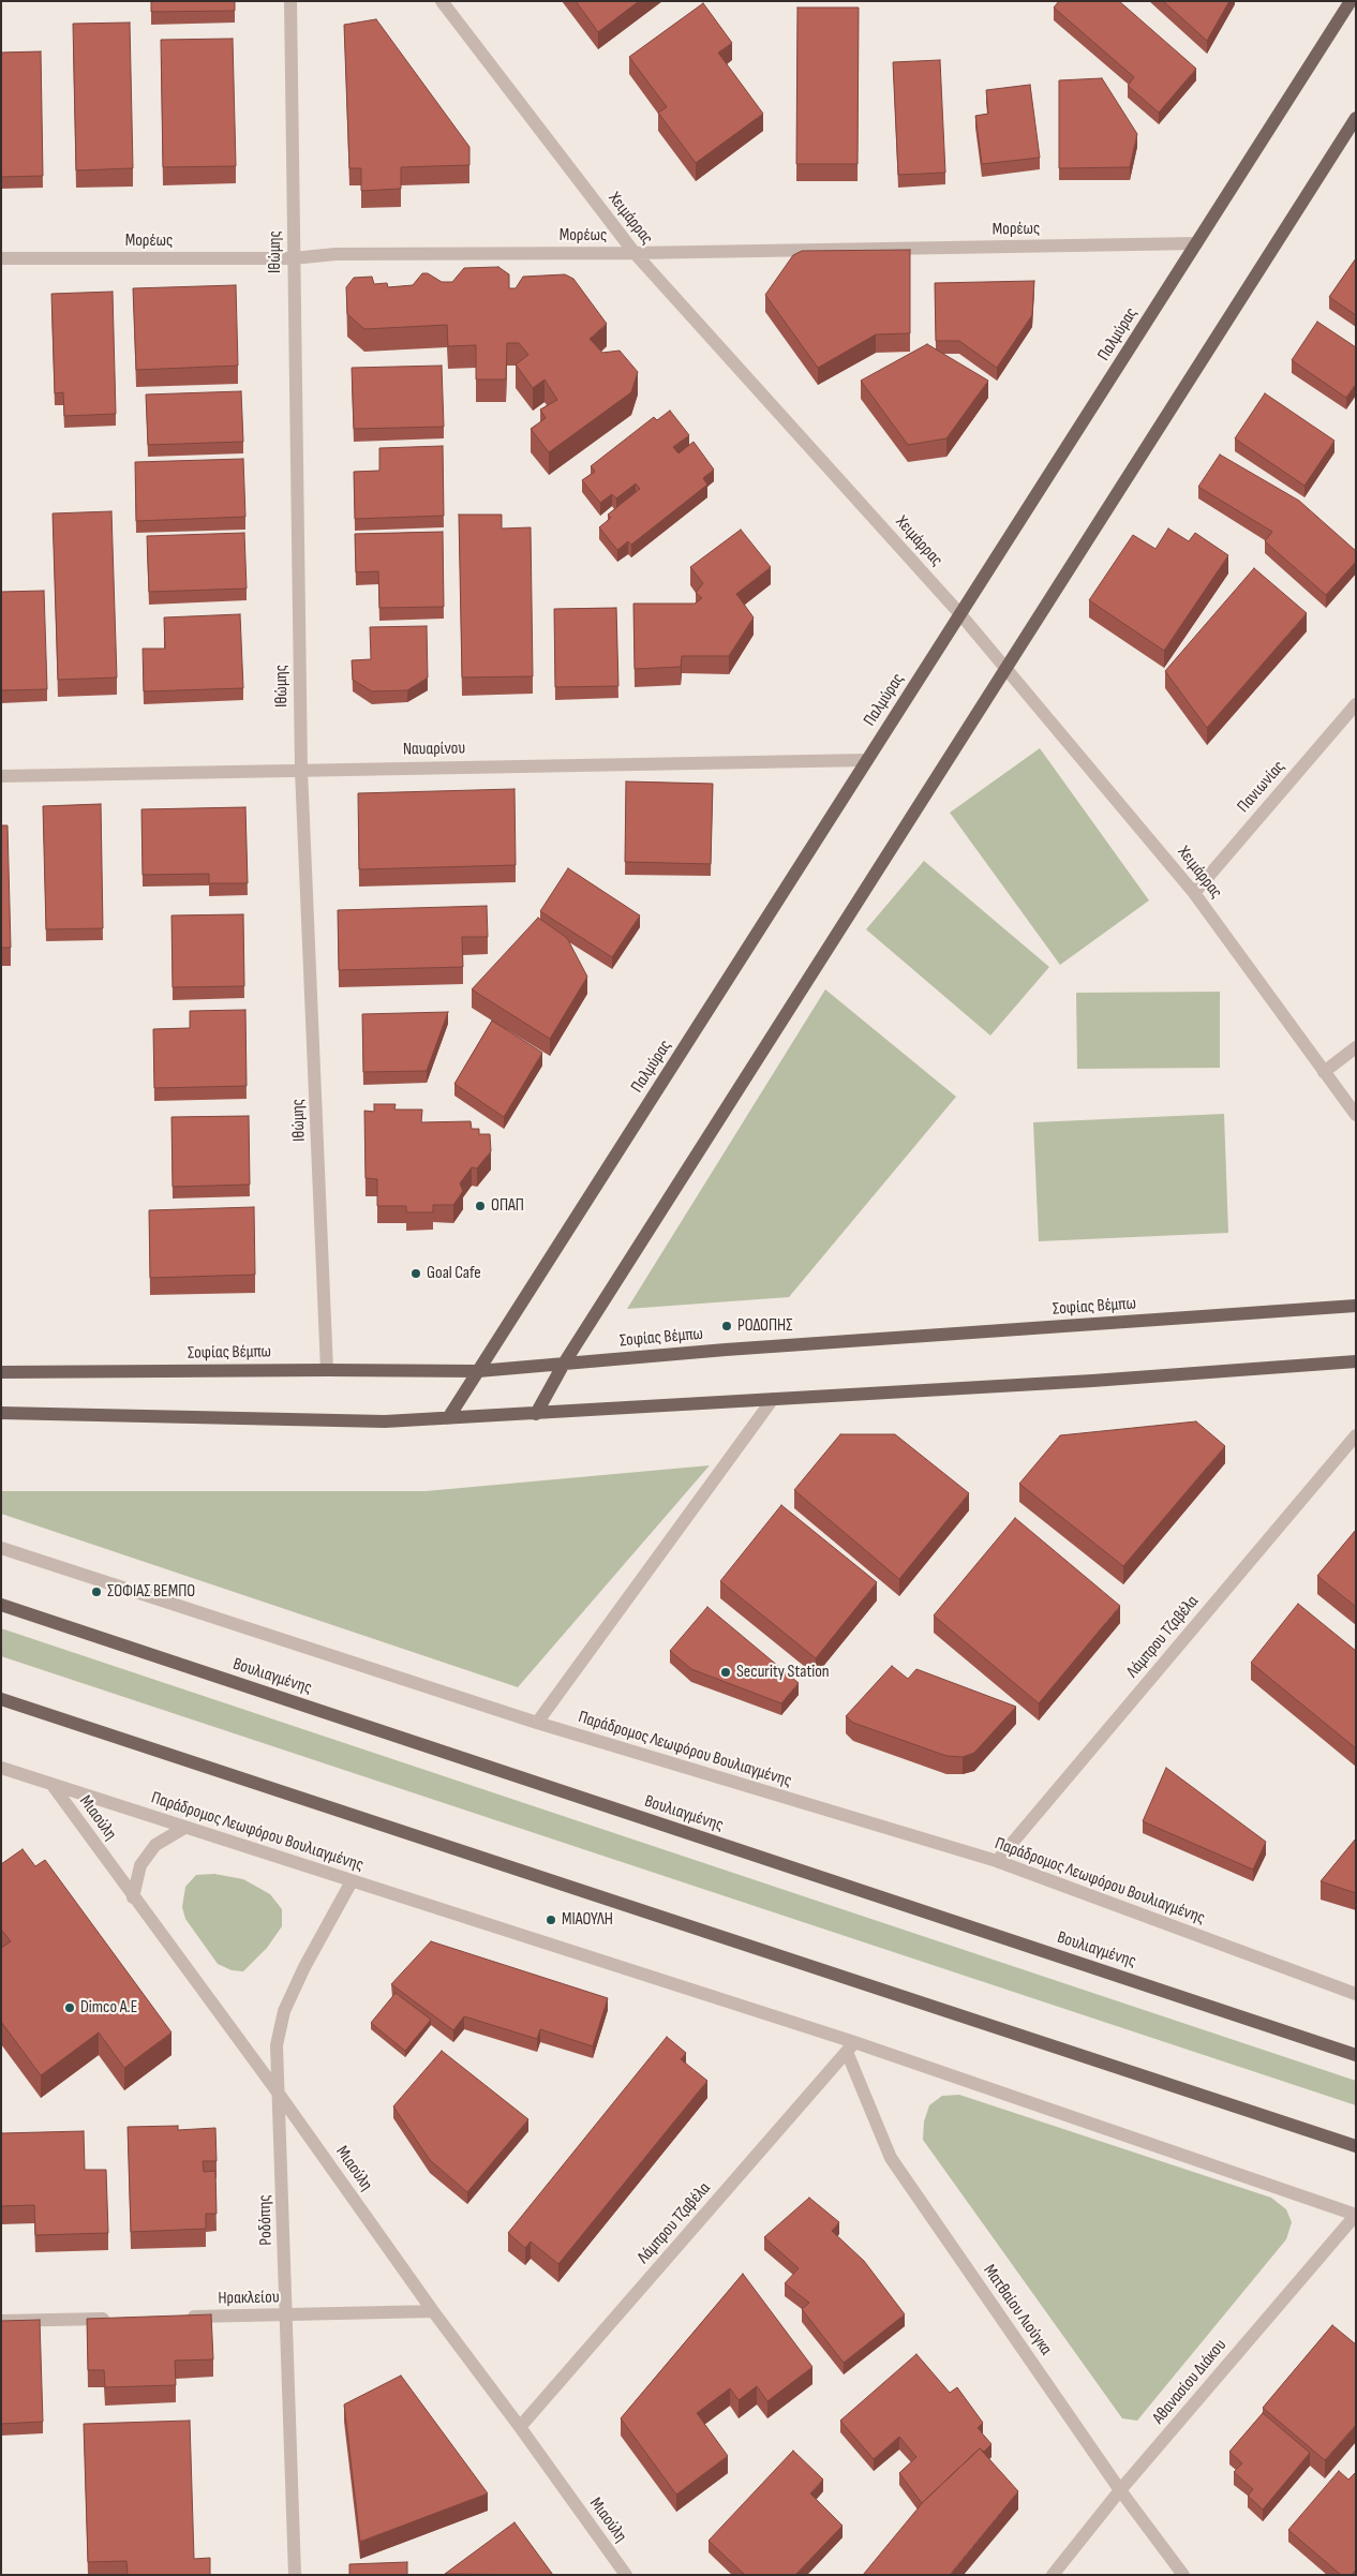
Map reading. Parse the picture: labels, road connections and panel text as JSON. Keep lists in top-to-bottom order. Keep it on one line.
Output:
{"streets":{"main road":["Παλμύρας","Σοφίας Βέμπω","Βουλιαγμένης"],"street":["Χειμάρρας","Μορέως","Ιθώμης","Ναυαρίνου","Πανιωνίας","Λάμπρου Τζαβέλα","Παράδρομος Λεωφόρου Βουλιαγμένης","Μιαούλη","Ροδόπης","Ηρακλείου","Ματθαίου Λιούγκα","Αθανασίου Διάκου"]},"crossings":[["Χειμάρρας","Μορέως"],["Χειμάρρας","Παλμύρας"],["Χειμάρρας","Πανιωνίας"],["Μορέως","Ιθώμης"],["Μορέως","Παλμύρας"],["Ιθώμης","Ναυαρίνου"],["Ιθώμης","Σοφίας Βέμπω"],["Παλμύρας","Ναυαρίνου"],["Παλμύρας","Σοφίας Βέμπω"],["Λάμπρου Τζαβέλα","Παράδρομος Λεωφόρου Βουλιαγμένης"],["Λάμπρου Τζαβέλα","Μιαούλη"],["Λάμπρου Τζαβέλα","Ματθαίου Λιούγκα"],["Παράδρομος Λεωφόρου Βουλιαγμένης","Μιαούλη"],["Παράδρομος Λεωφόρου Βουλιαγμένης","Ροδόπης"],["Παράδρομος Λεωφόρου Βουλιαγμένης","Ματθαίου Λιούγκα"],["Παράδρομος Λεωφόρου Βουλιαγμένης","Αθανασίου Διάκου"],["Μιαούλη","Ροδόπης"],["Μιαούλη","Ηρακλείου"],["Ροδόπης","Ηρακλείου"],["Ματθαίου Λιούγκα","Αθανασίου Διάκου"]],"places":["ΟΠΑΠ","Goal Cafe","ΡΟΔΟΠΗΣ","ΣΟΦΙΑΣ ΒΕΜΠΟ","Security Station","ΜΙΑΟΥΛΗ","Dimco Α.Ε"]}
